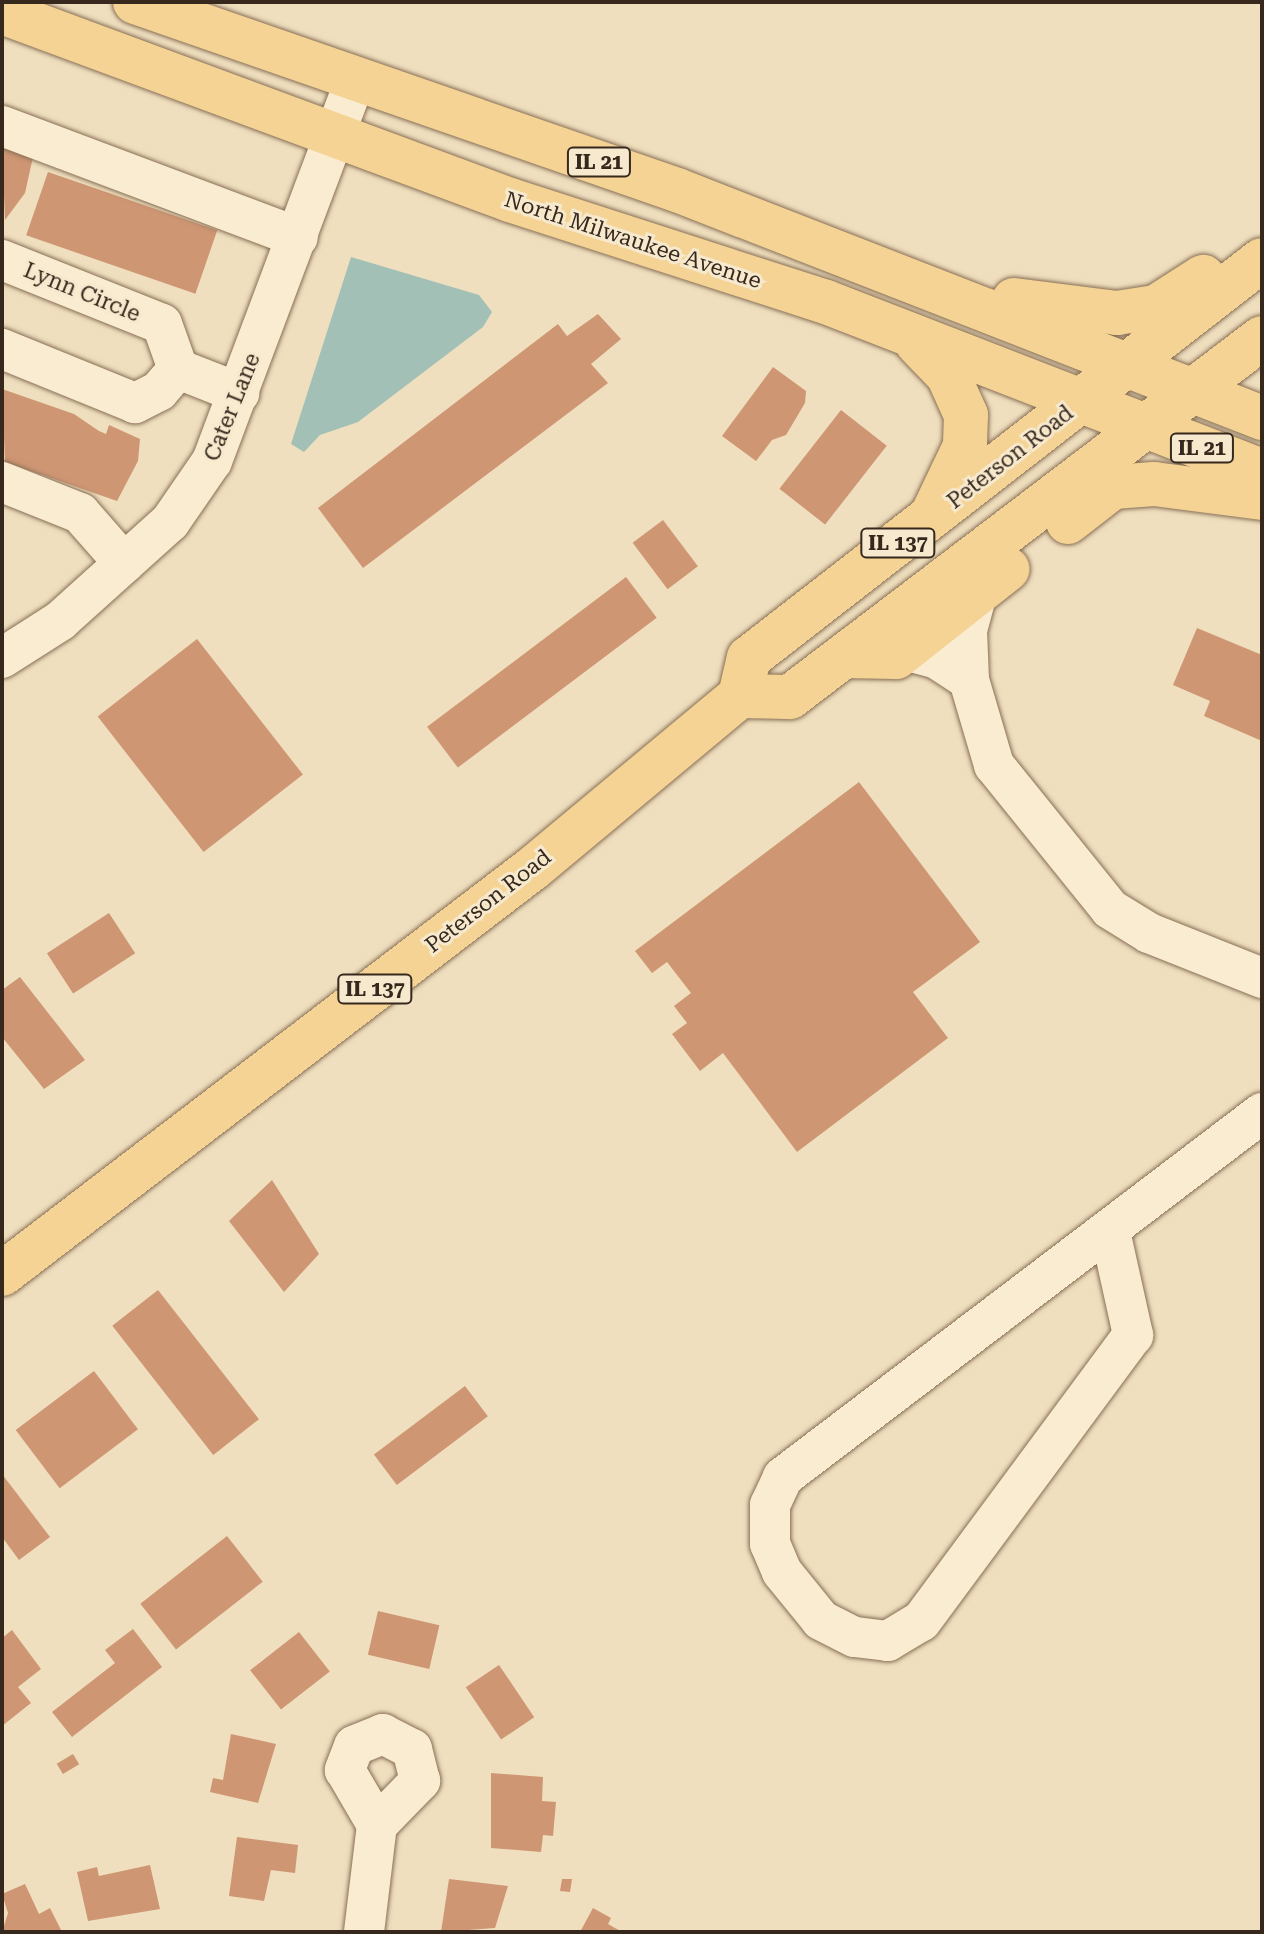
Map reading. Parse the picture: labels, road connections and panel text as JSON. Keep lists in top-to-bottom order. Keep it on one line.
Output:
{"streets":{"main road":["IL 21","North Milwaukee Avenue","Peterson Road","IL 137"],"street":["Lynn Circle","Cater Lane"]},"crossings":[["IL 21","Cater Lane"],["IL 21","Peterson Road"],["IL 21","IL 137"],["North Milwaukee Avenue","Cater Lane"],["North Milwaukee Avenue","Peterson Road"],["North Milwaukee Avenue","IL 137"],["Peterson Road","IL 137"]]}
